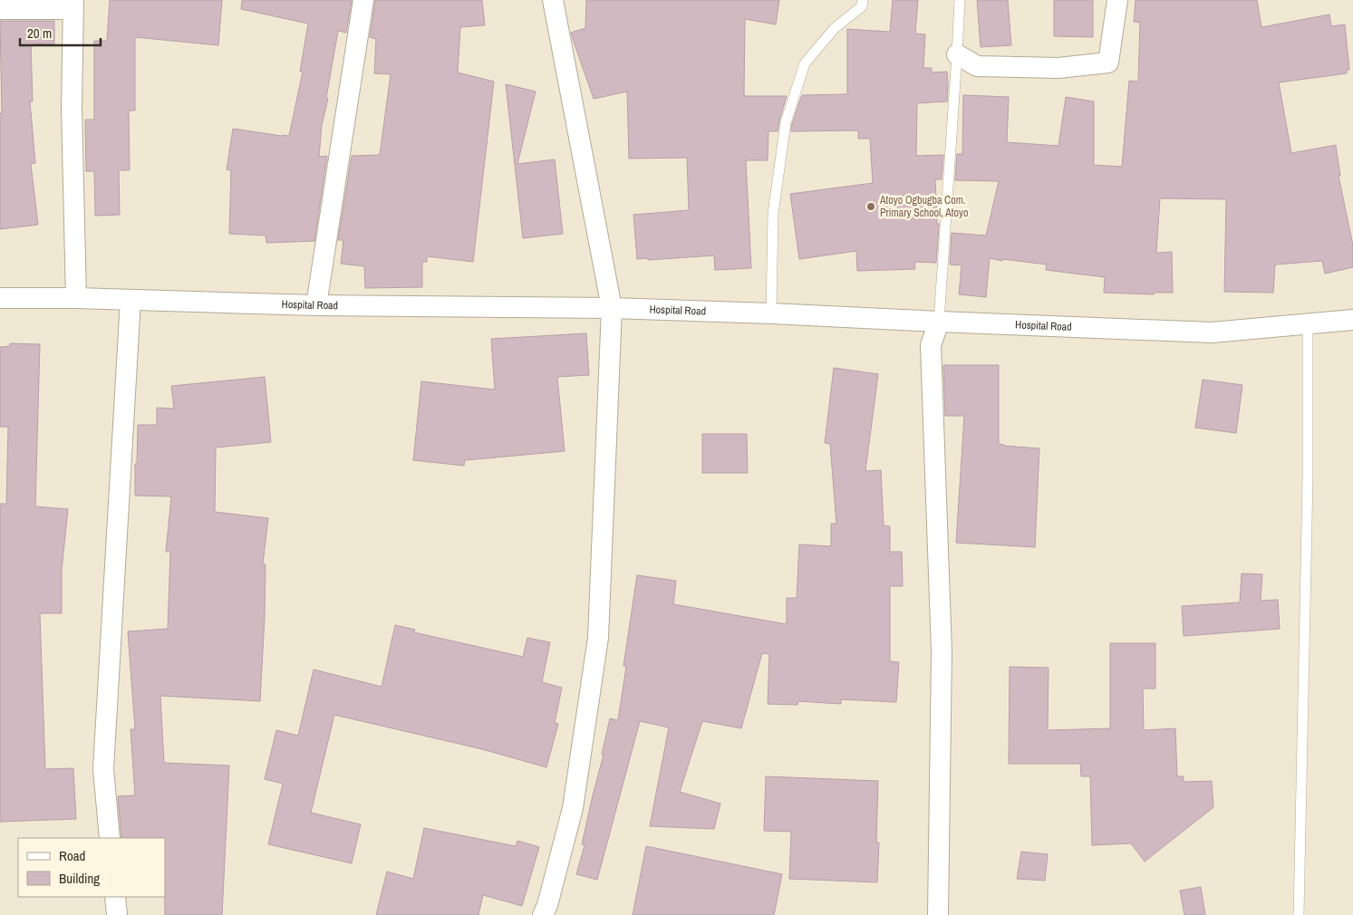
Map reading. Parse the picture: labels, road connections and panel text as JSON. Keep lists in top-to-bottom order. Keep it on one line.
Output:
{"streets":{"street":["Hospital Road"]},"places":["Atoyo Ogbugba Com. Primary School, Atoyo"],"legend":["Road","Building"],"scale_bar":"20 m"}
